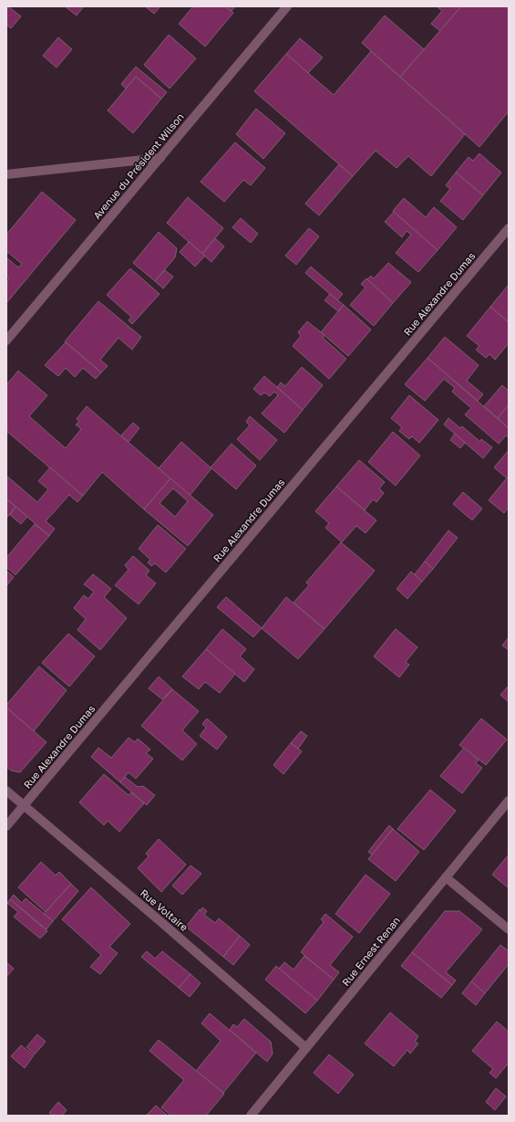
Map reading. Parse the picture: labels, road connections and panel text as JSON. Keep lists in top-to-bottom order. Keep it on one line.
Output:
{"streets":{"street":["Avenue du Président Wilson","Rue Alexandre Dumas","Rue Voltaire","Rue Ernest Renan"]},"crossings":[["Rue Alexandre Dumas","Rue Voltaire"],["Rue Voltaire","Rue Ernest Renan"]]}
